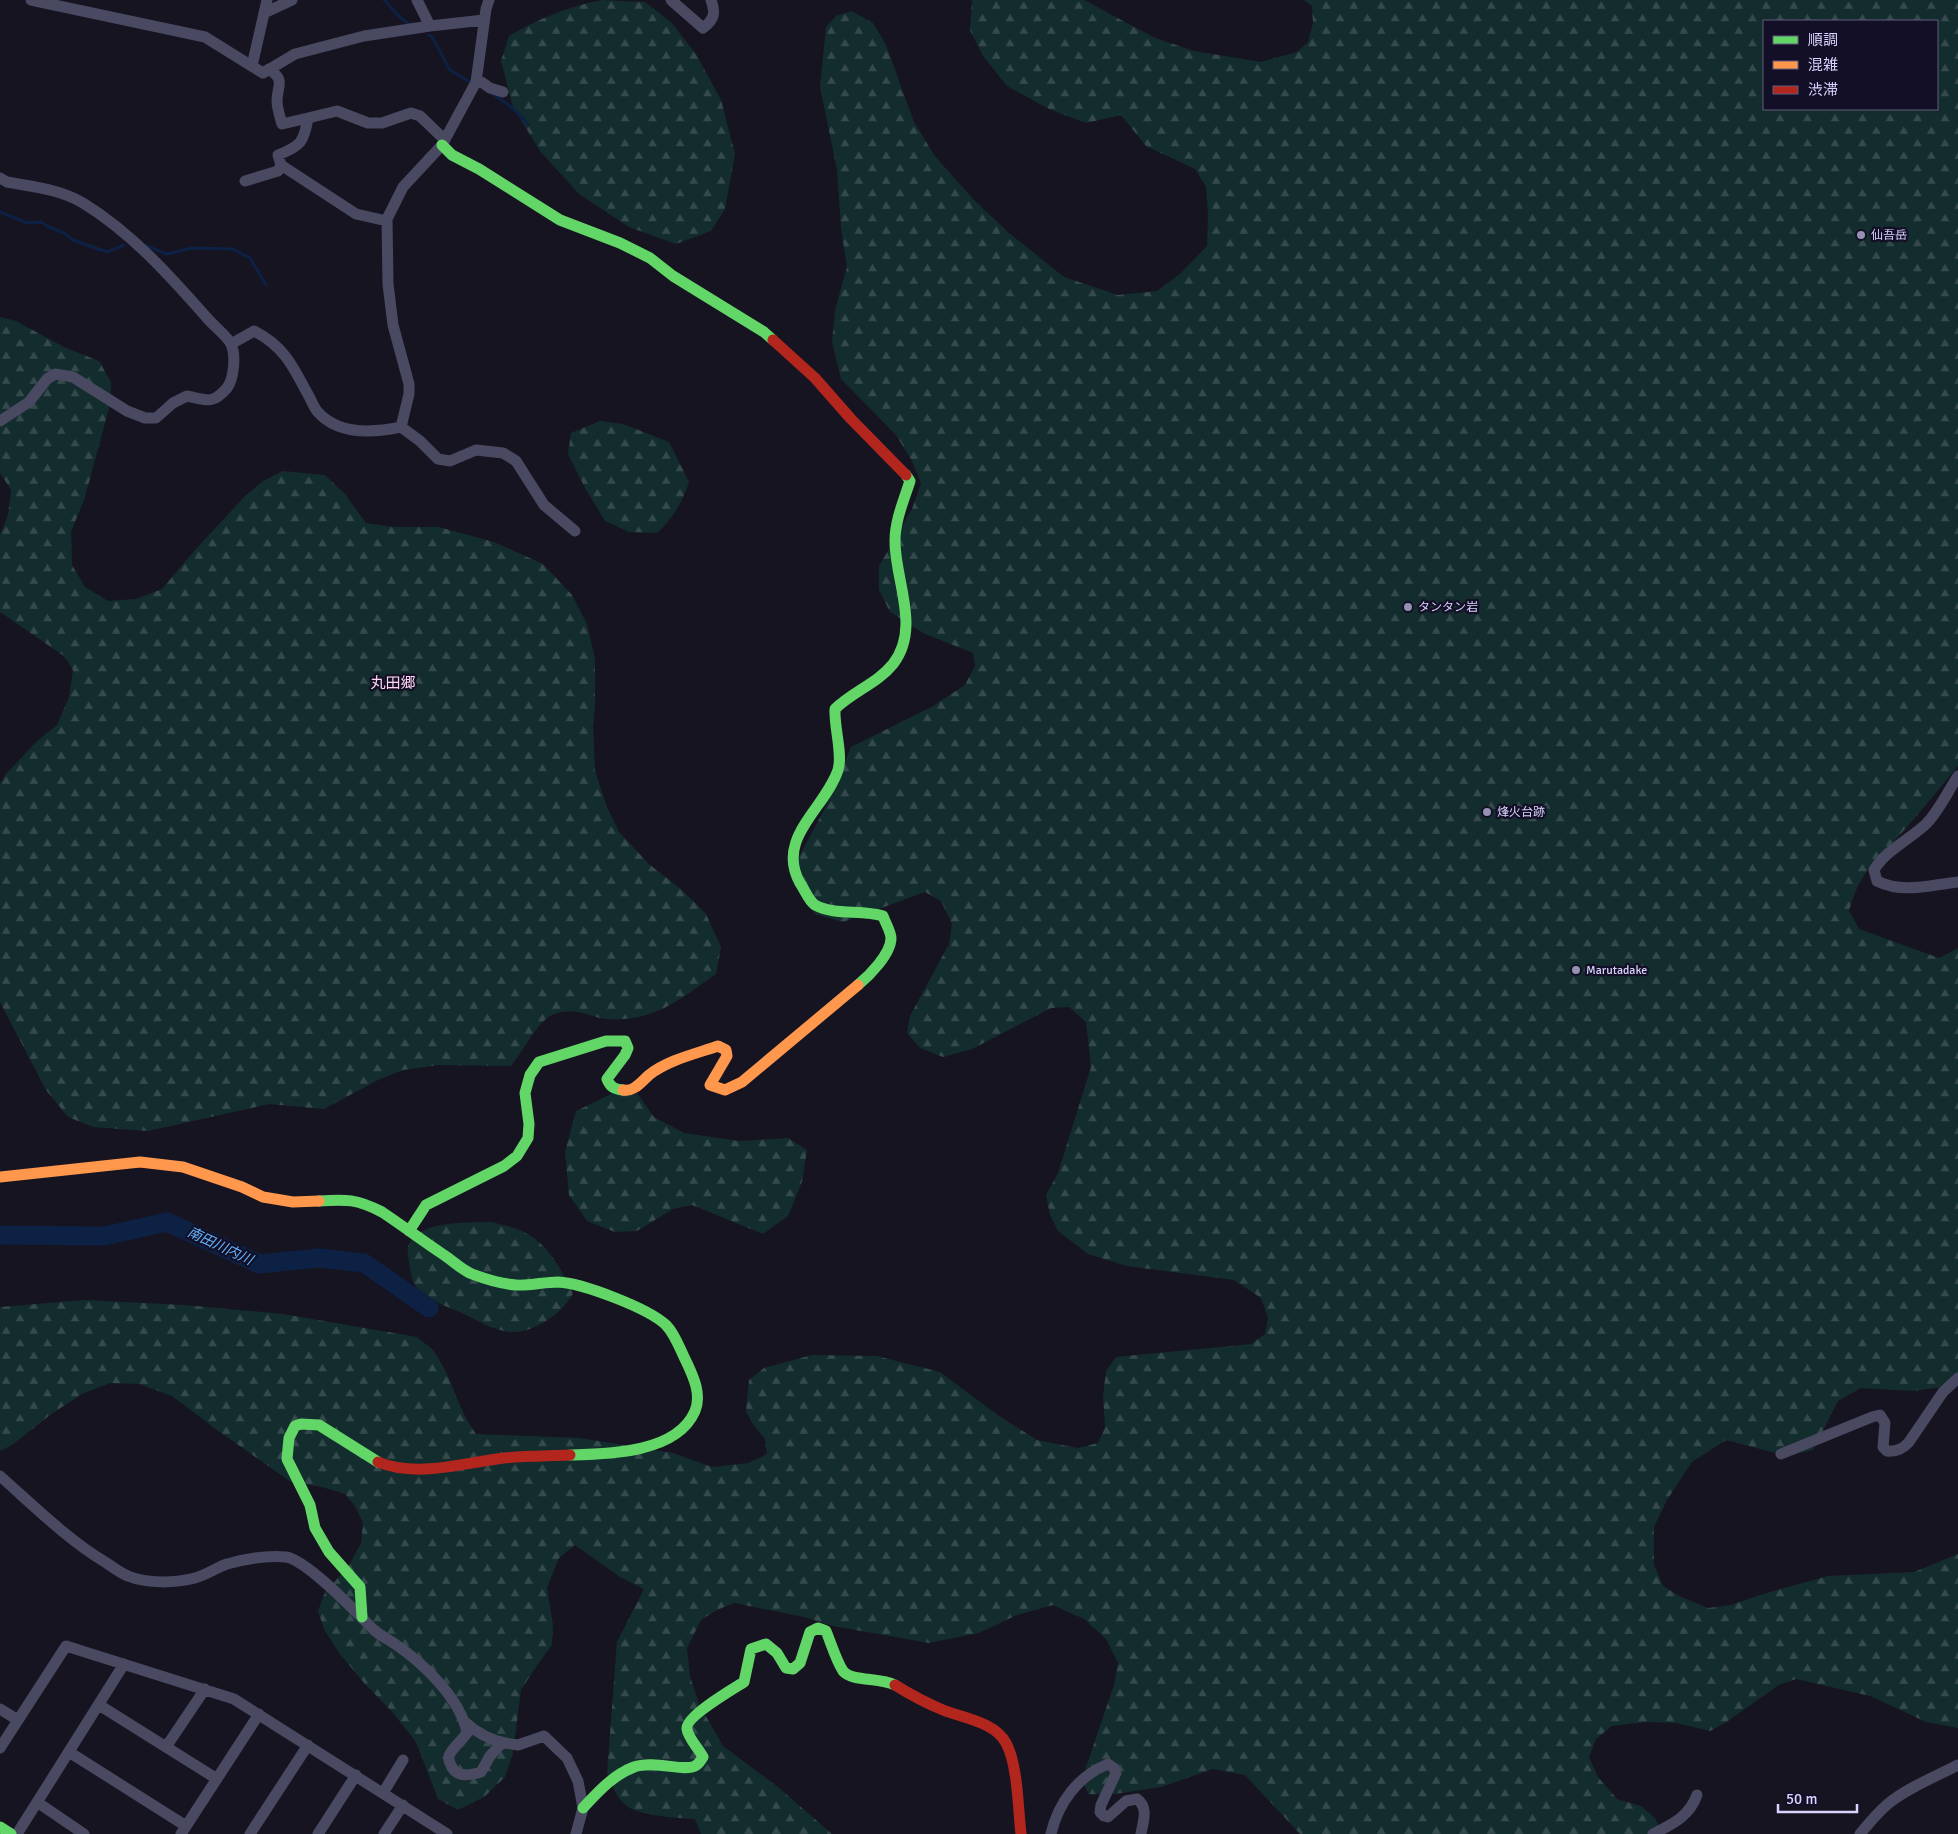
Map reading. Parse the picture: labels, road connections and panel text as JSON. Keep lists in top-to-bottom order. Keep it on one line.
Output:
{"districts":["丸田郷"],"water":["南田川内川"],"places":["仙吾岳","タンタン岩","烽火台跡","Marutadake"],"legend":["順調","混雑","渋滞"],"scale_bar":"50 m"}
